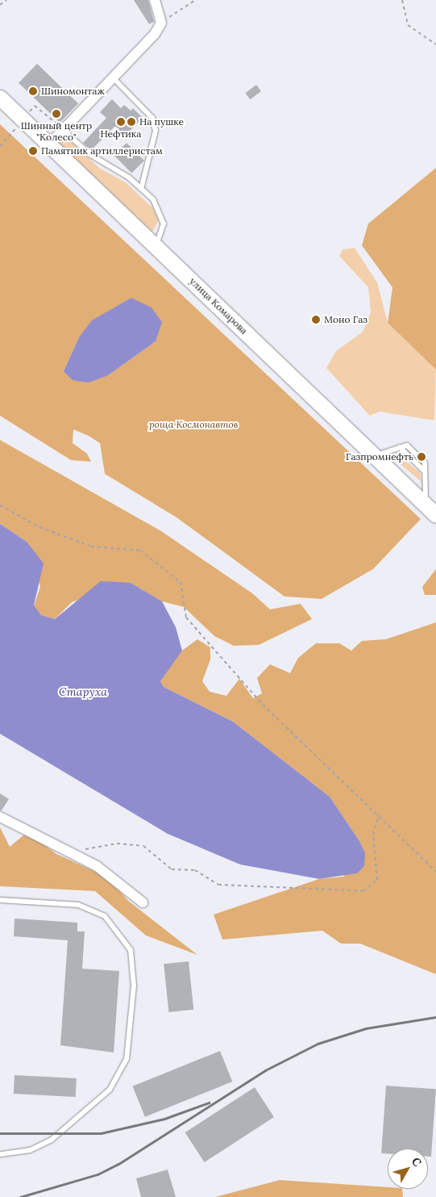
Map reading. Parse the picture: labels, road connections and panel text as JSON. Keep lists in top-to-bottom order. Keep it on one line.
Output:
{"streets":{"main road":["улица Комарова"]},"water":["Старуха"],"parks":["роща Космонавтов"],"places":["Шиномонтаж","Шинный центр \"Колесо\"","Нефтика","На пушке","Памятник артиллеристам","Моно Газ","Газпромнефть"],"north":"top right"}
